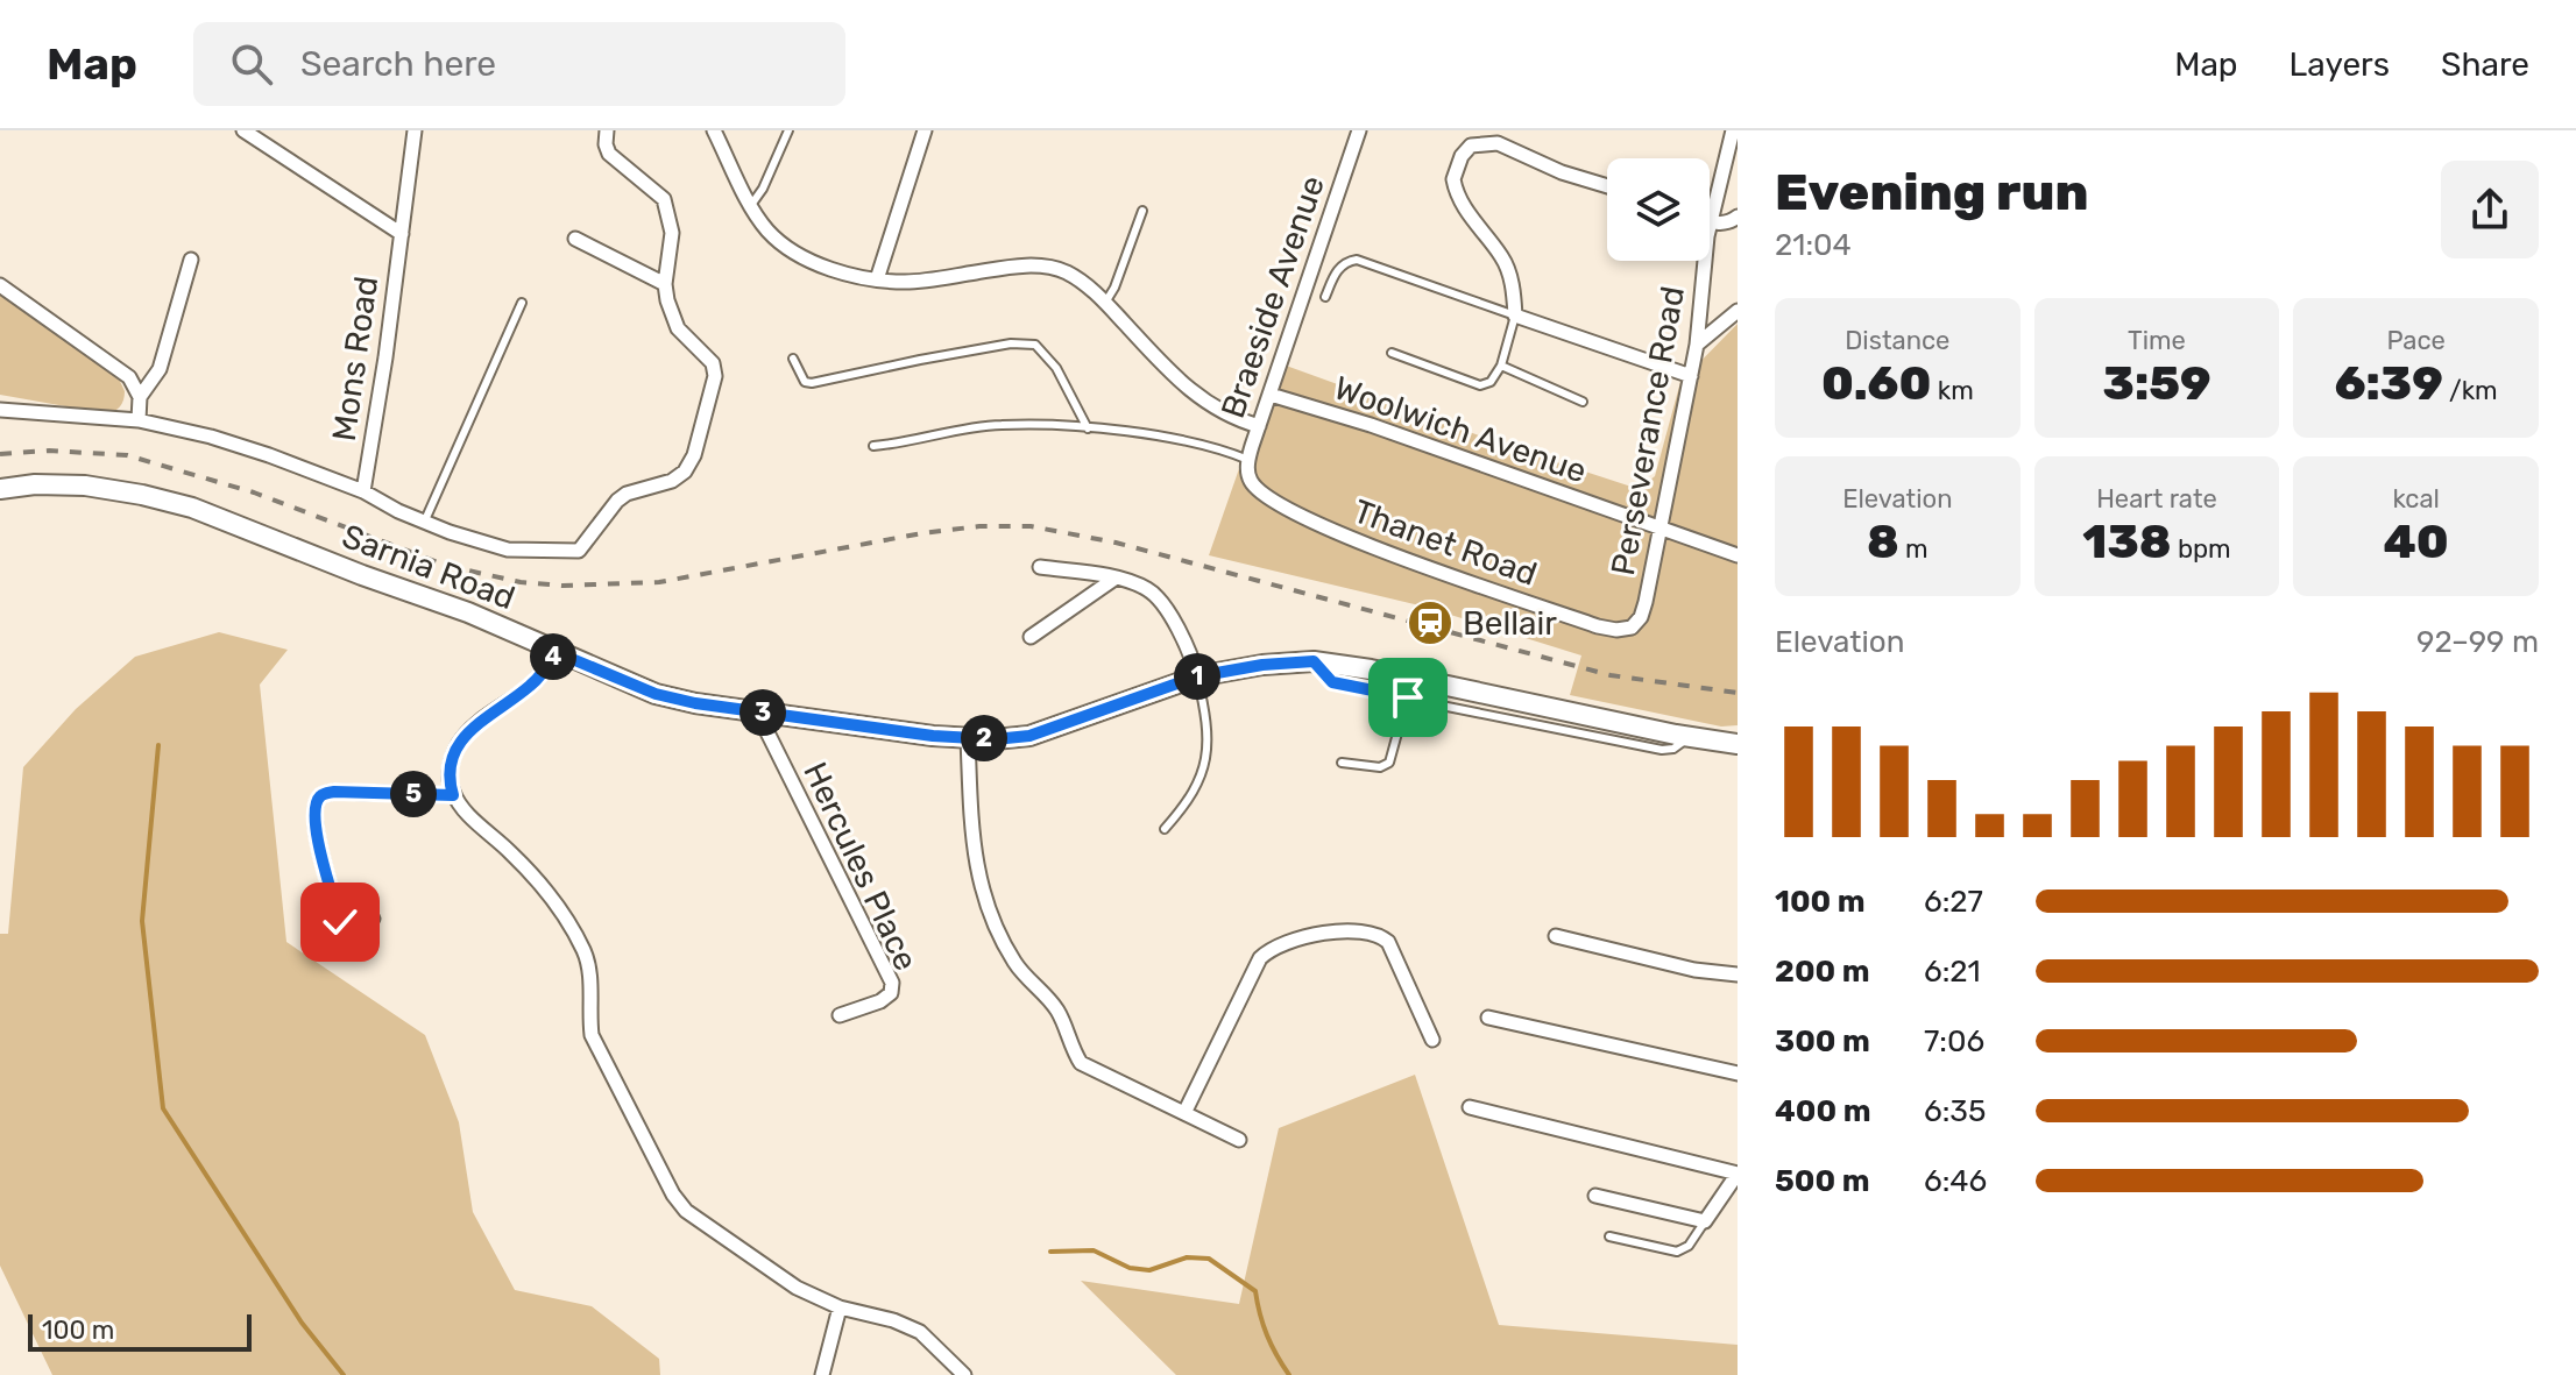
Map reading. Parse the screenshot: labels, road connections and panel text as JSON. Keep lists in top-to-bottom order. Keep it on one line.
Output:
{"streets":{"main road":["Sarnia Road"],"street":["Braeside Avenue","Mons Road","Woolwich Avenue","Perseverance Road","Thanet Road","Hercules Place"]},"crossings":[["Braeside Avenue","Woolwich Avenue"],["Braeside Avenue","Thanet Road"],["Woolwich Avenue","Perseverance Road"],["Perseverance Road","Thanet Road"],["Sarnia Road","Hercules Place"]],"places":{"station":["Bellair"]},"scale_bar":"100 m","page":{"header":"Map","search":"Search here","nav":["Map","Layers","Share"],"heading":["Evening run","21:04"],"stats":[["Distance","0.60 km"],["Time","3:59"],["Pace","6:39 /km"],["Elevation","8 m"],["Heart rate","138 bpm"],["kcal","40"]],"chart":["Elevation","92–99 m"],"pins":["4","1","3","2","5"],"list":[{"name":"100 m","note":"6:27"},{"name":"200 m","note":"6:21"},{"name":"300 m","note":"7:06"},{"name":"400 m","note":"6:35"},{"name":"500 m","note":"6:46"}],"scale":"100 m"}}
